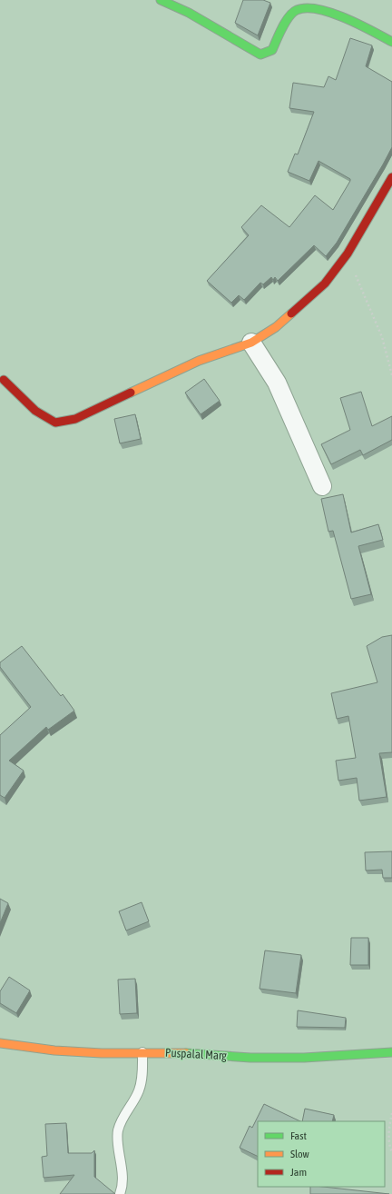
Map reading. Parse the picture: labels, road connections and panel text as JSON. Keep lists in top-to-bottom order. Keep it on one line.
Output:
{"streets":{"street":["Puspalal Marg"]},"legend":["Fast","Slow","Jam"]}
